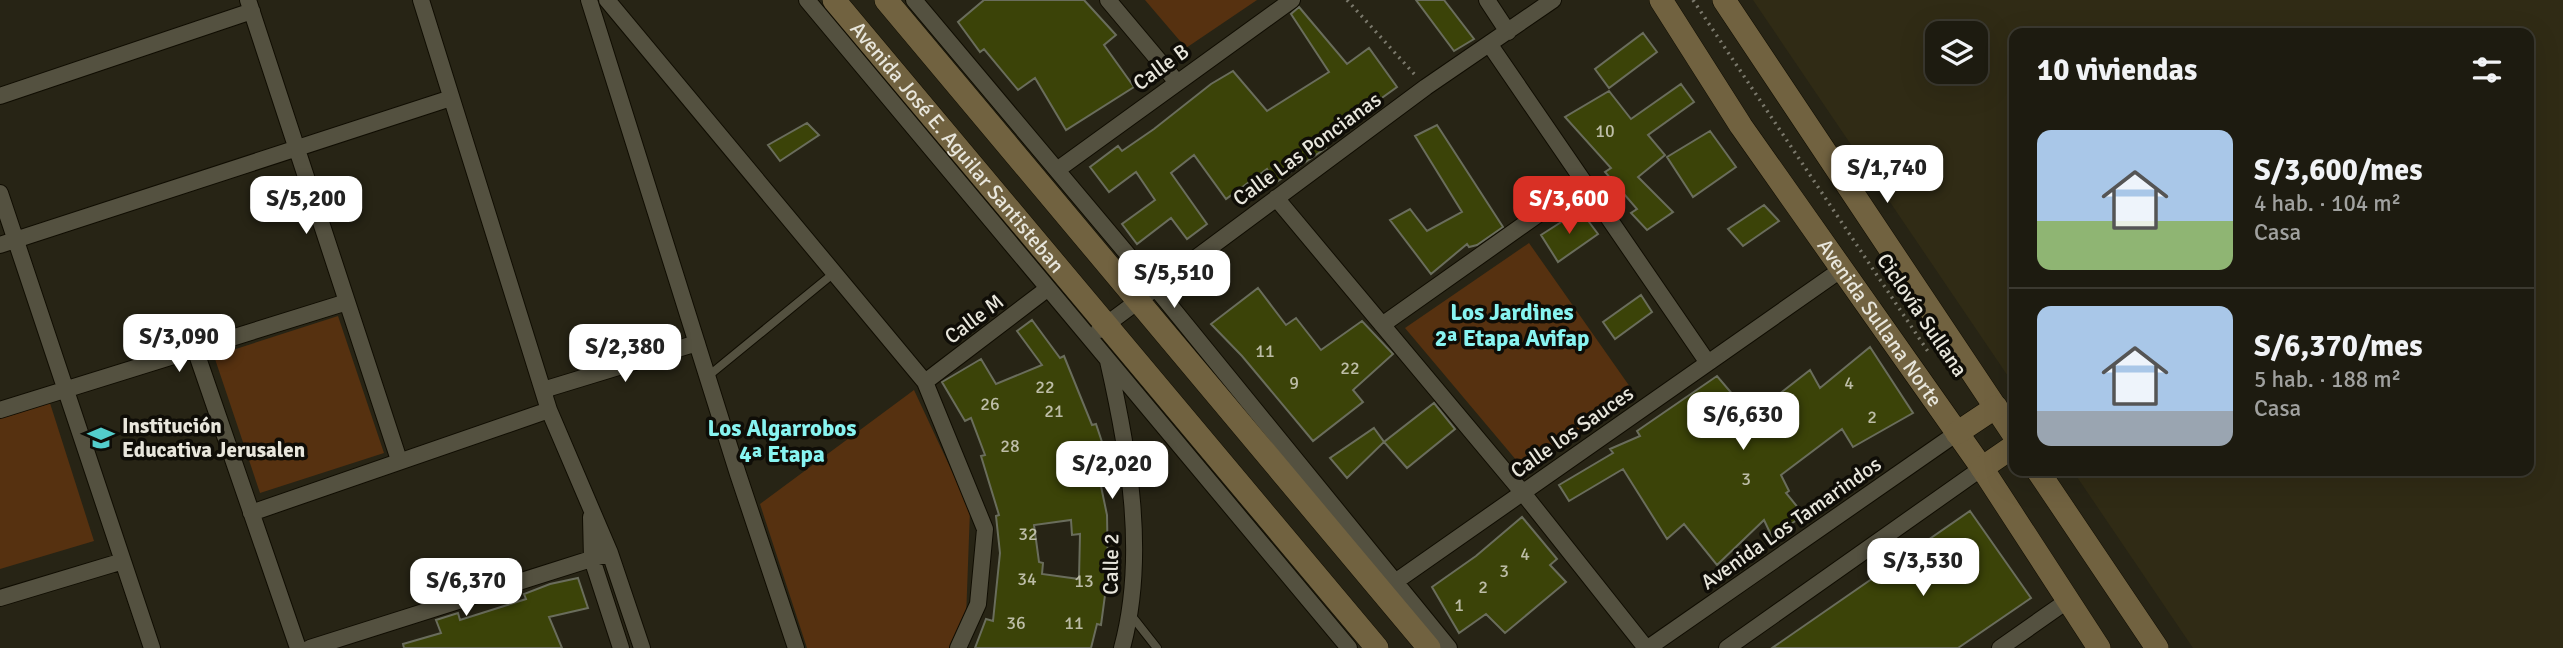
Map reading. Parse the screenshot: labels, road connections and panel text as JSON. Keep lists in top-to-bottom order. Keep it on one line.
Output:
{"streets":{"main road":["Avenida José E. Aguilar Santisteban","Avenida Sullana Norte"],"street":["Calle B","Calle Las Poncianas","Calle M","Calle los Sauces","Avenida Los Tamarindos","Calle 2"],"path":["Ciclovía Sullana"]},"crossings":[["Calle B","Avenida José E. Aguilar Santisteban"],["Avenida José E. Aguilar Santisteban","Calle Las Poncianas"],["Avenida José E. Aguilar Santisteban","Calle M"],["Avenida José E. Aguilar Santisteban","Calle los Sauces"],["Avenida José E. Aguilar Santisteban","Calle 2"],["Avenida Sullana Norte","Calle los Sauces"],["Avenida Sullana Norte","Avenida Los Tamarindos"]],"districts":["Los Jardines 2ª Etapa Avifap","Los Algarrobos 4ª Etapa"],"places":{"school or university":["Institución Educativa Jerusalen"]},"house_numbers":["10","11","22","9","4","22","26","21","2","28","3","32","4","3","34","13","2","1","36","11"],"page":{"heading":"10 viviendas","list":[{"name":"S/3,600/mes","note":"4 hab. · 104 m² · Casa"},{"name":"S/6,370/mes","note":"5 hab. · 188 m² · Casa"}],"price":["S/1,740","S/5,200","S/3,600","S/5,510","S/3,090","S/2,380","S/6,630","S/2,020","S/3,530","S/6,370"]}}
